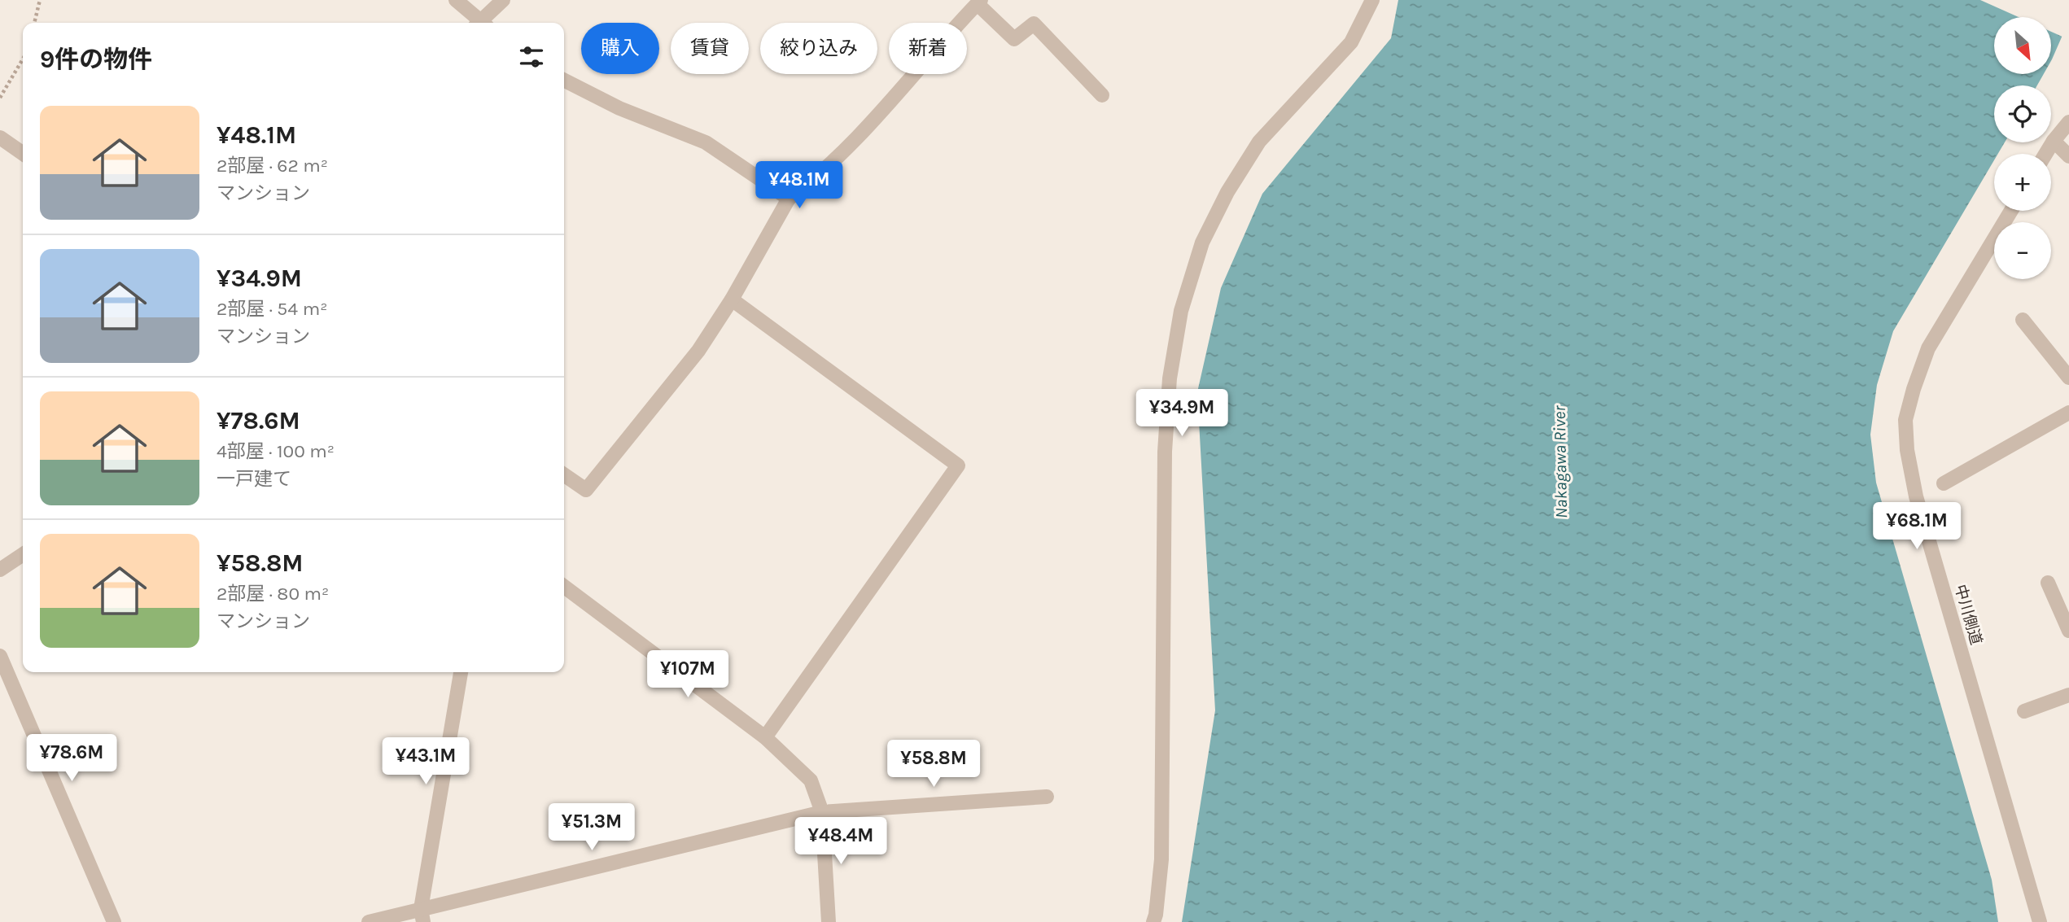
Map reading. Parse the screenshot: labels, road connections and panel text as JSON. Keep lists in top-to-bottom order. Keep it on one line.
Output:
{"streets":{"street":["中川側道"]},"water":["Nakagawa River"],"north":"bottom right","page":{"map_buttons":["+","−"],"chip":["購入","賃貸","絞り込み","新着"],"heading":"9件の物件","list":[{"name":"¥48.1M","note":"2部屋 · 62 m² · マンション"},{"name":"¥34.9M","note":"2部屋 · 54 m² · マンション"},{"name":"¥78.6M","note":"4部屋 · 100 m² · 一戸建て"},{"name":"¥58.8M","note":"2部屋 · 80 m² · マンション"}],"price":["¥48.1M","¥34.9M","¥68.1M","¥107M","¥78.6M","¥43.1M","¥58.8M","¥51.3M","¥48.4M"]}}
